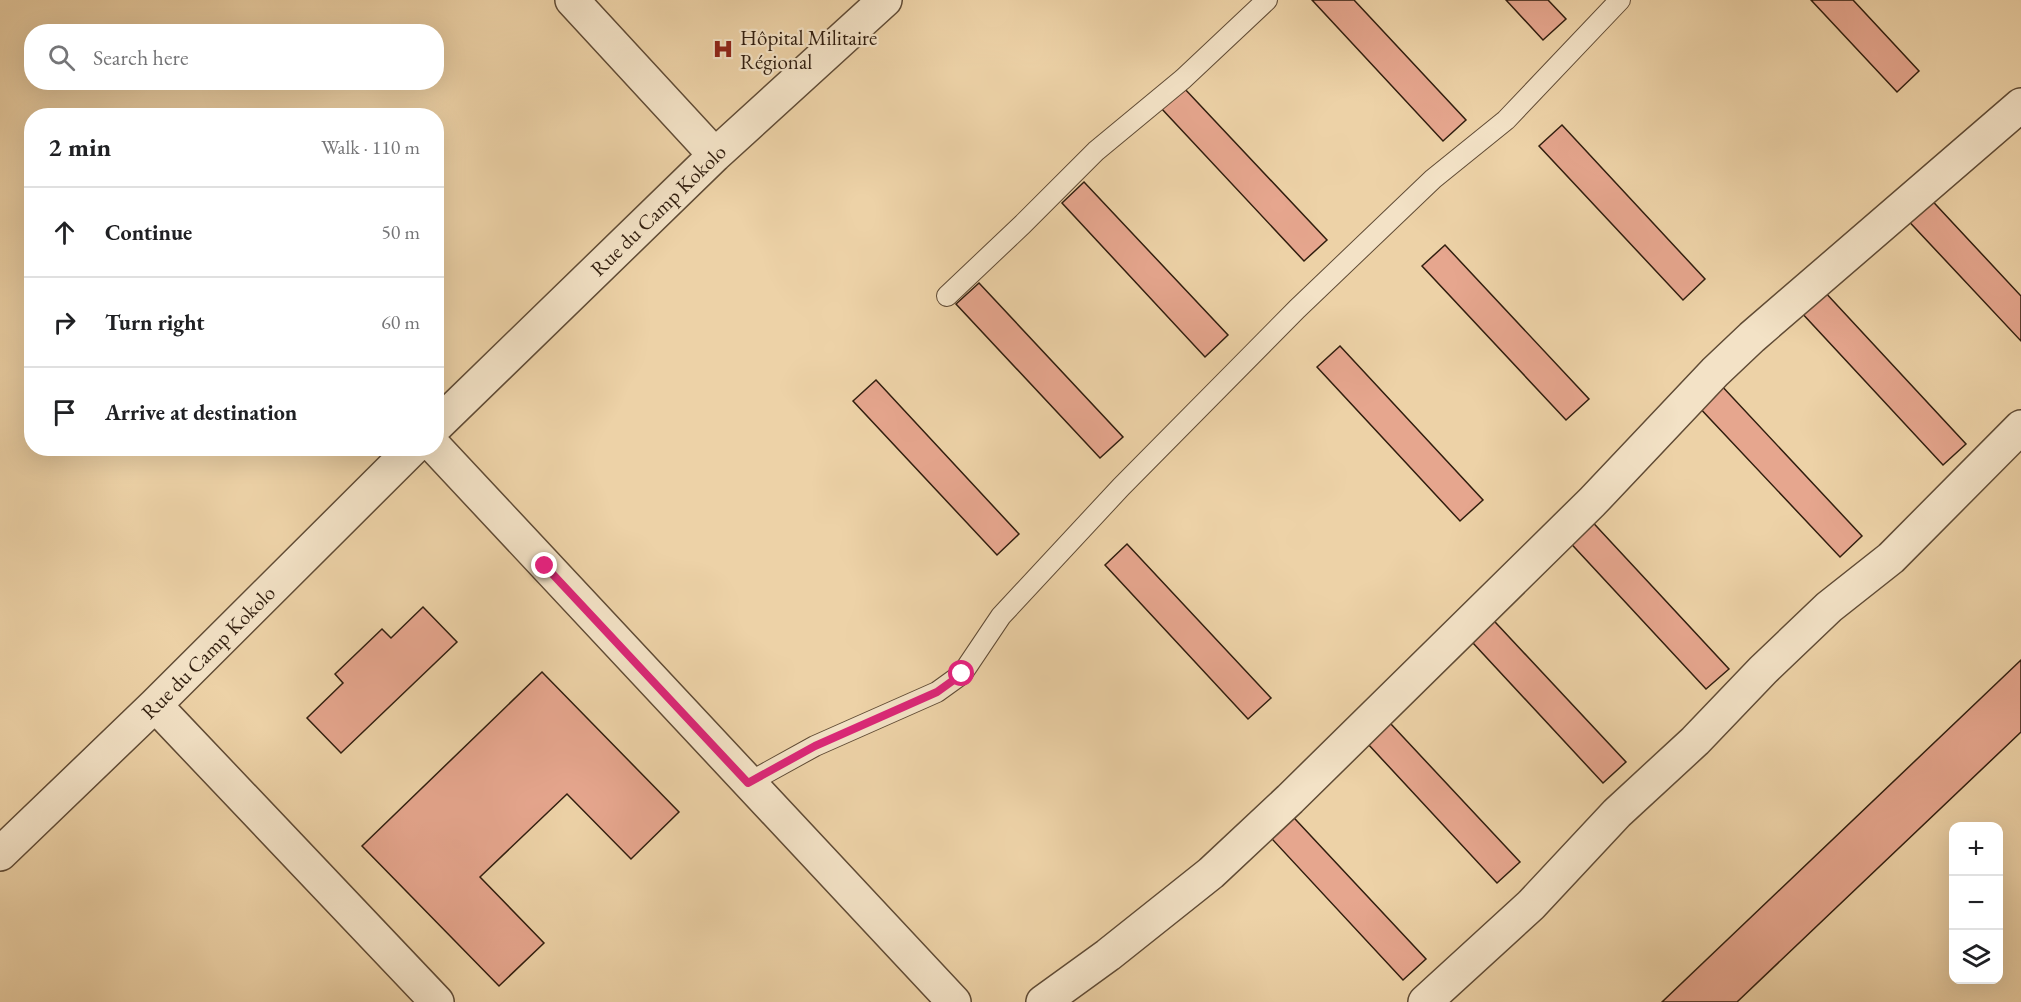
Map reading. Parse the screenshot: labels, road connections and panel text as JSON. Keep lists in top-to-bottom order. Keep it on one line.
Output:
{"streets":{"street":["Rue du Camp Kokolo"]},"places":{"hospital":["Hôpital Militaire Régional"]},"page":{"search":"Search here","heading":["2 min","Walk · 110 m"],"list":[["Continue","50 m"],["Turn right","60 m"],"Arrive at destination"],"map_buttons":["+","−"]}}
